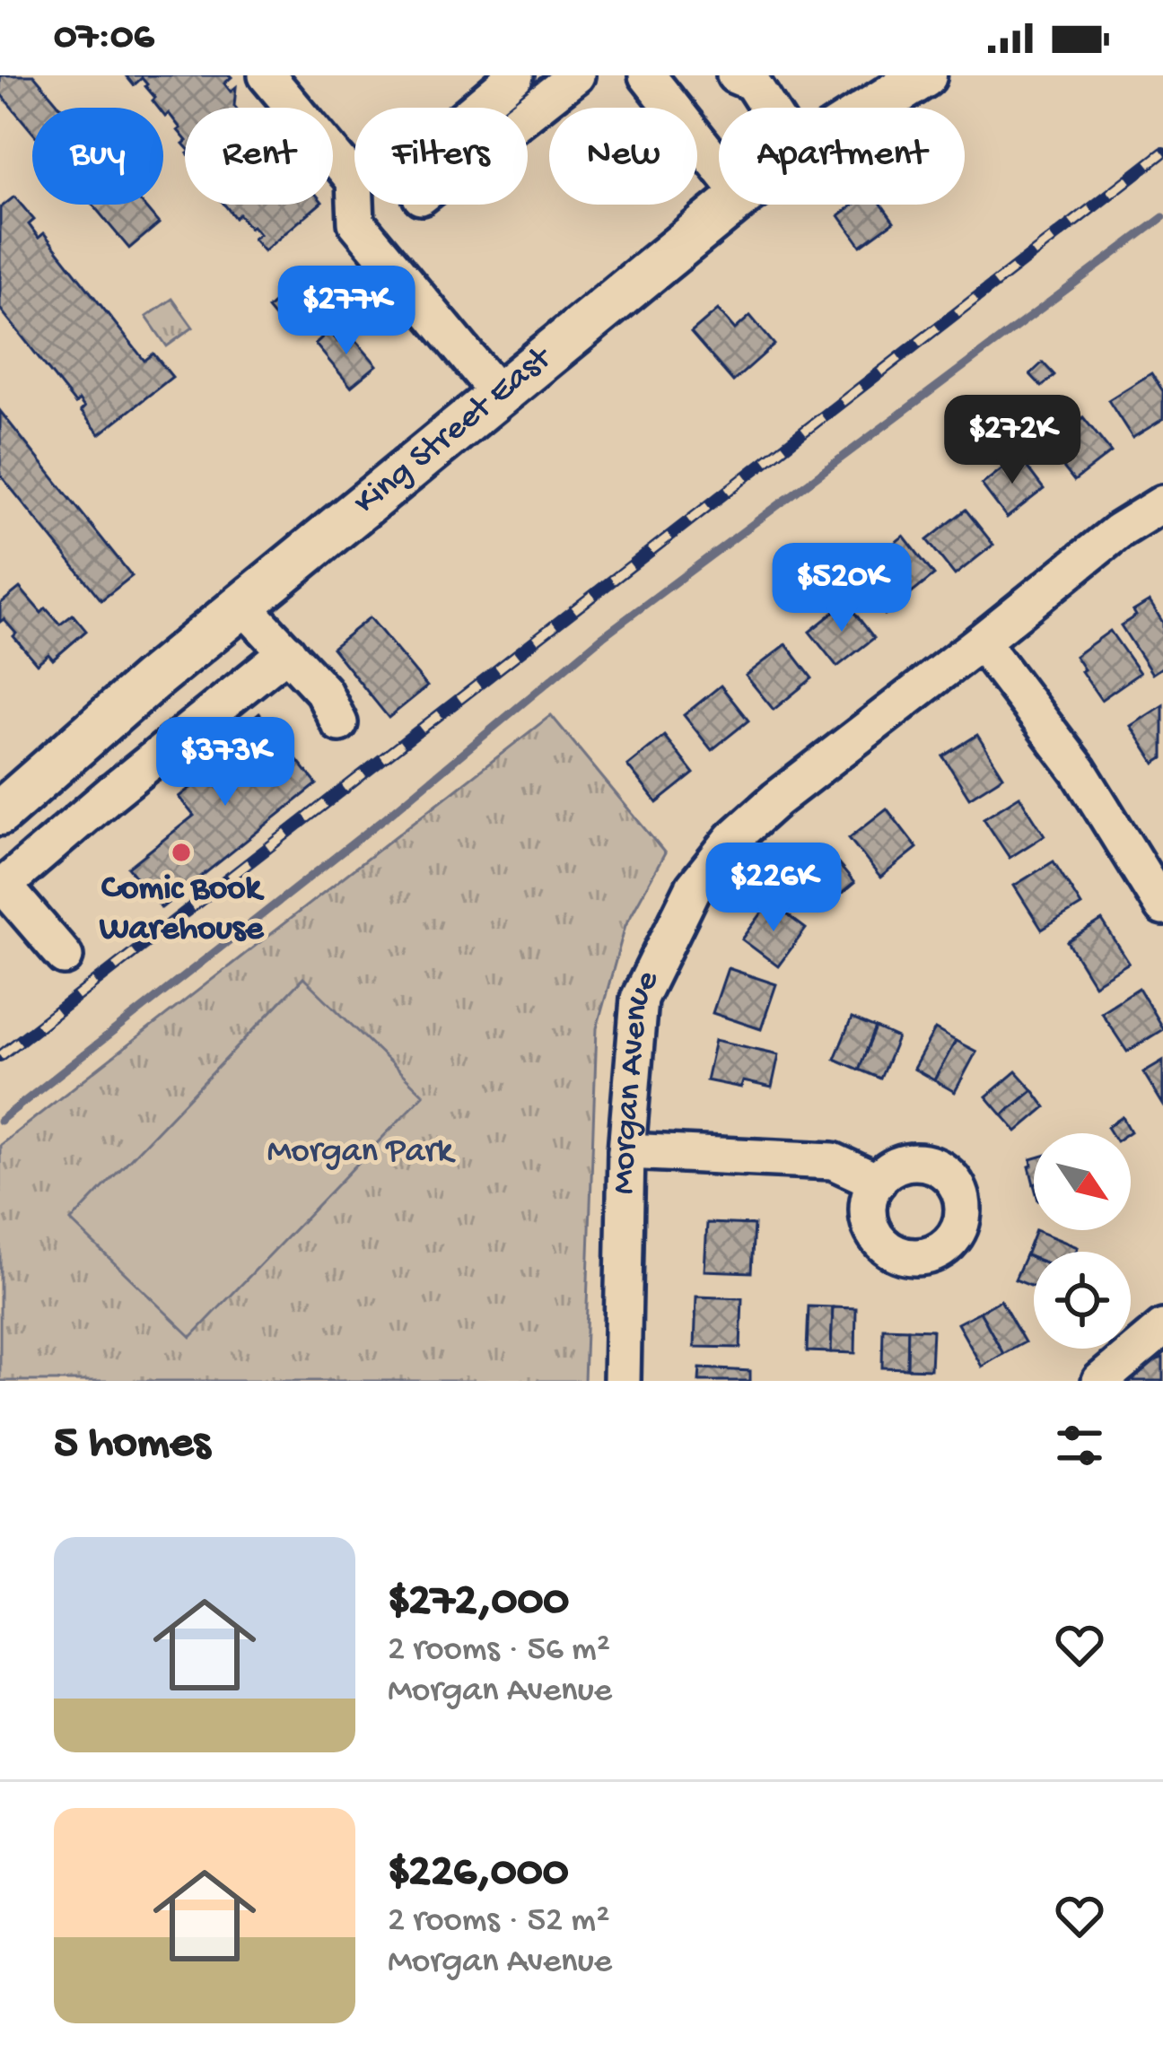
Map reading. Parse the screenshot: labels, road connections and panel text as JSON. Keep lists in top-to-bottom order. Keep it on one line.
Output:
{"streets":{"main road":["King Street East"],"street":["Morgan Avenue"]},"parks":["Morgan Park"],"places":["Comic Book Warehouse"],"north":"bottom right","page":{"status":"07:06","chip":["Buy","Rent","Filters","New","Apartment"],"price":["$277K","$272K","$520K","$373K","$226K"],"heading":"5 homes","list":[{"name":"$272,000","note":"2 rooms · 56 m² · Morgan Avenue"},{"name":"$226,000","note":"2 rooms · 52 m² · Morgan Avenue"}]}}
